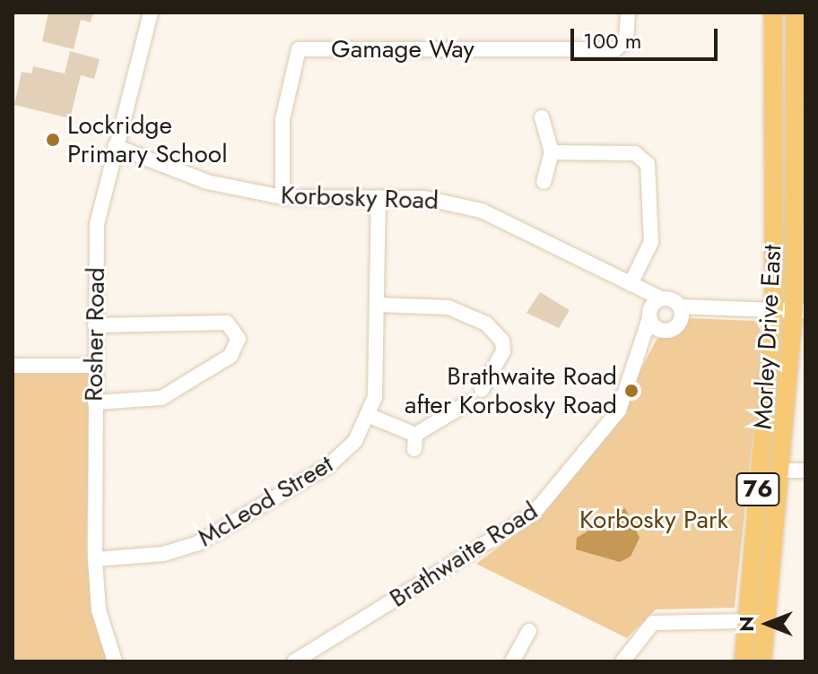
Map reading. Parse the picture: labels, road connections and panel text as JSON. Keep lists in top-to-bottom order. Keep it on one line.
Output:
{"streets":{"main road":["Morley Drive East","76"],"street":["Gamage Way","Korbosky Road","Rosher Road","McLeod Street","Brathwaite Road"]},"crossings":[["Gamage Way","Korbosky Road"],["Korbosky Road","Rosher Road"],["Rosher Road","McLeod Street"]],"parks":["Korbosky Park"],"places":["Lockridge Primary School","Brathwaite Road after Korbosky Road"],"scale_bar":"100 m","north":"left"}
